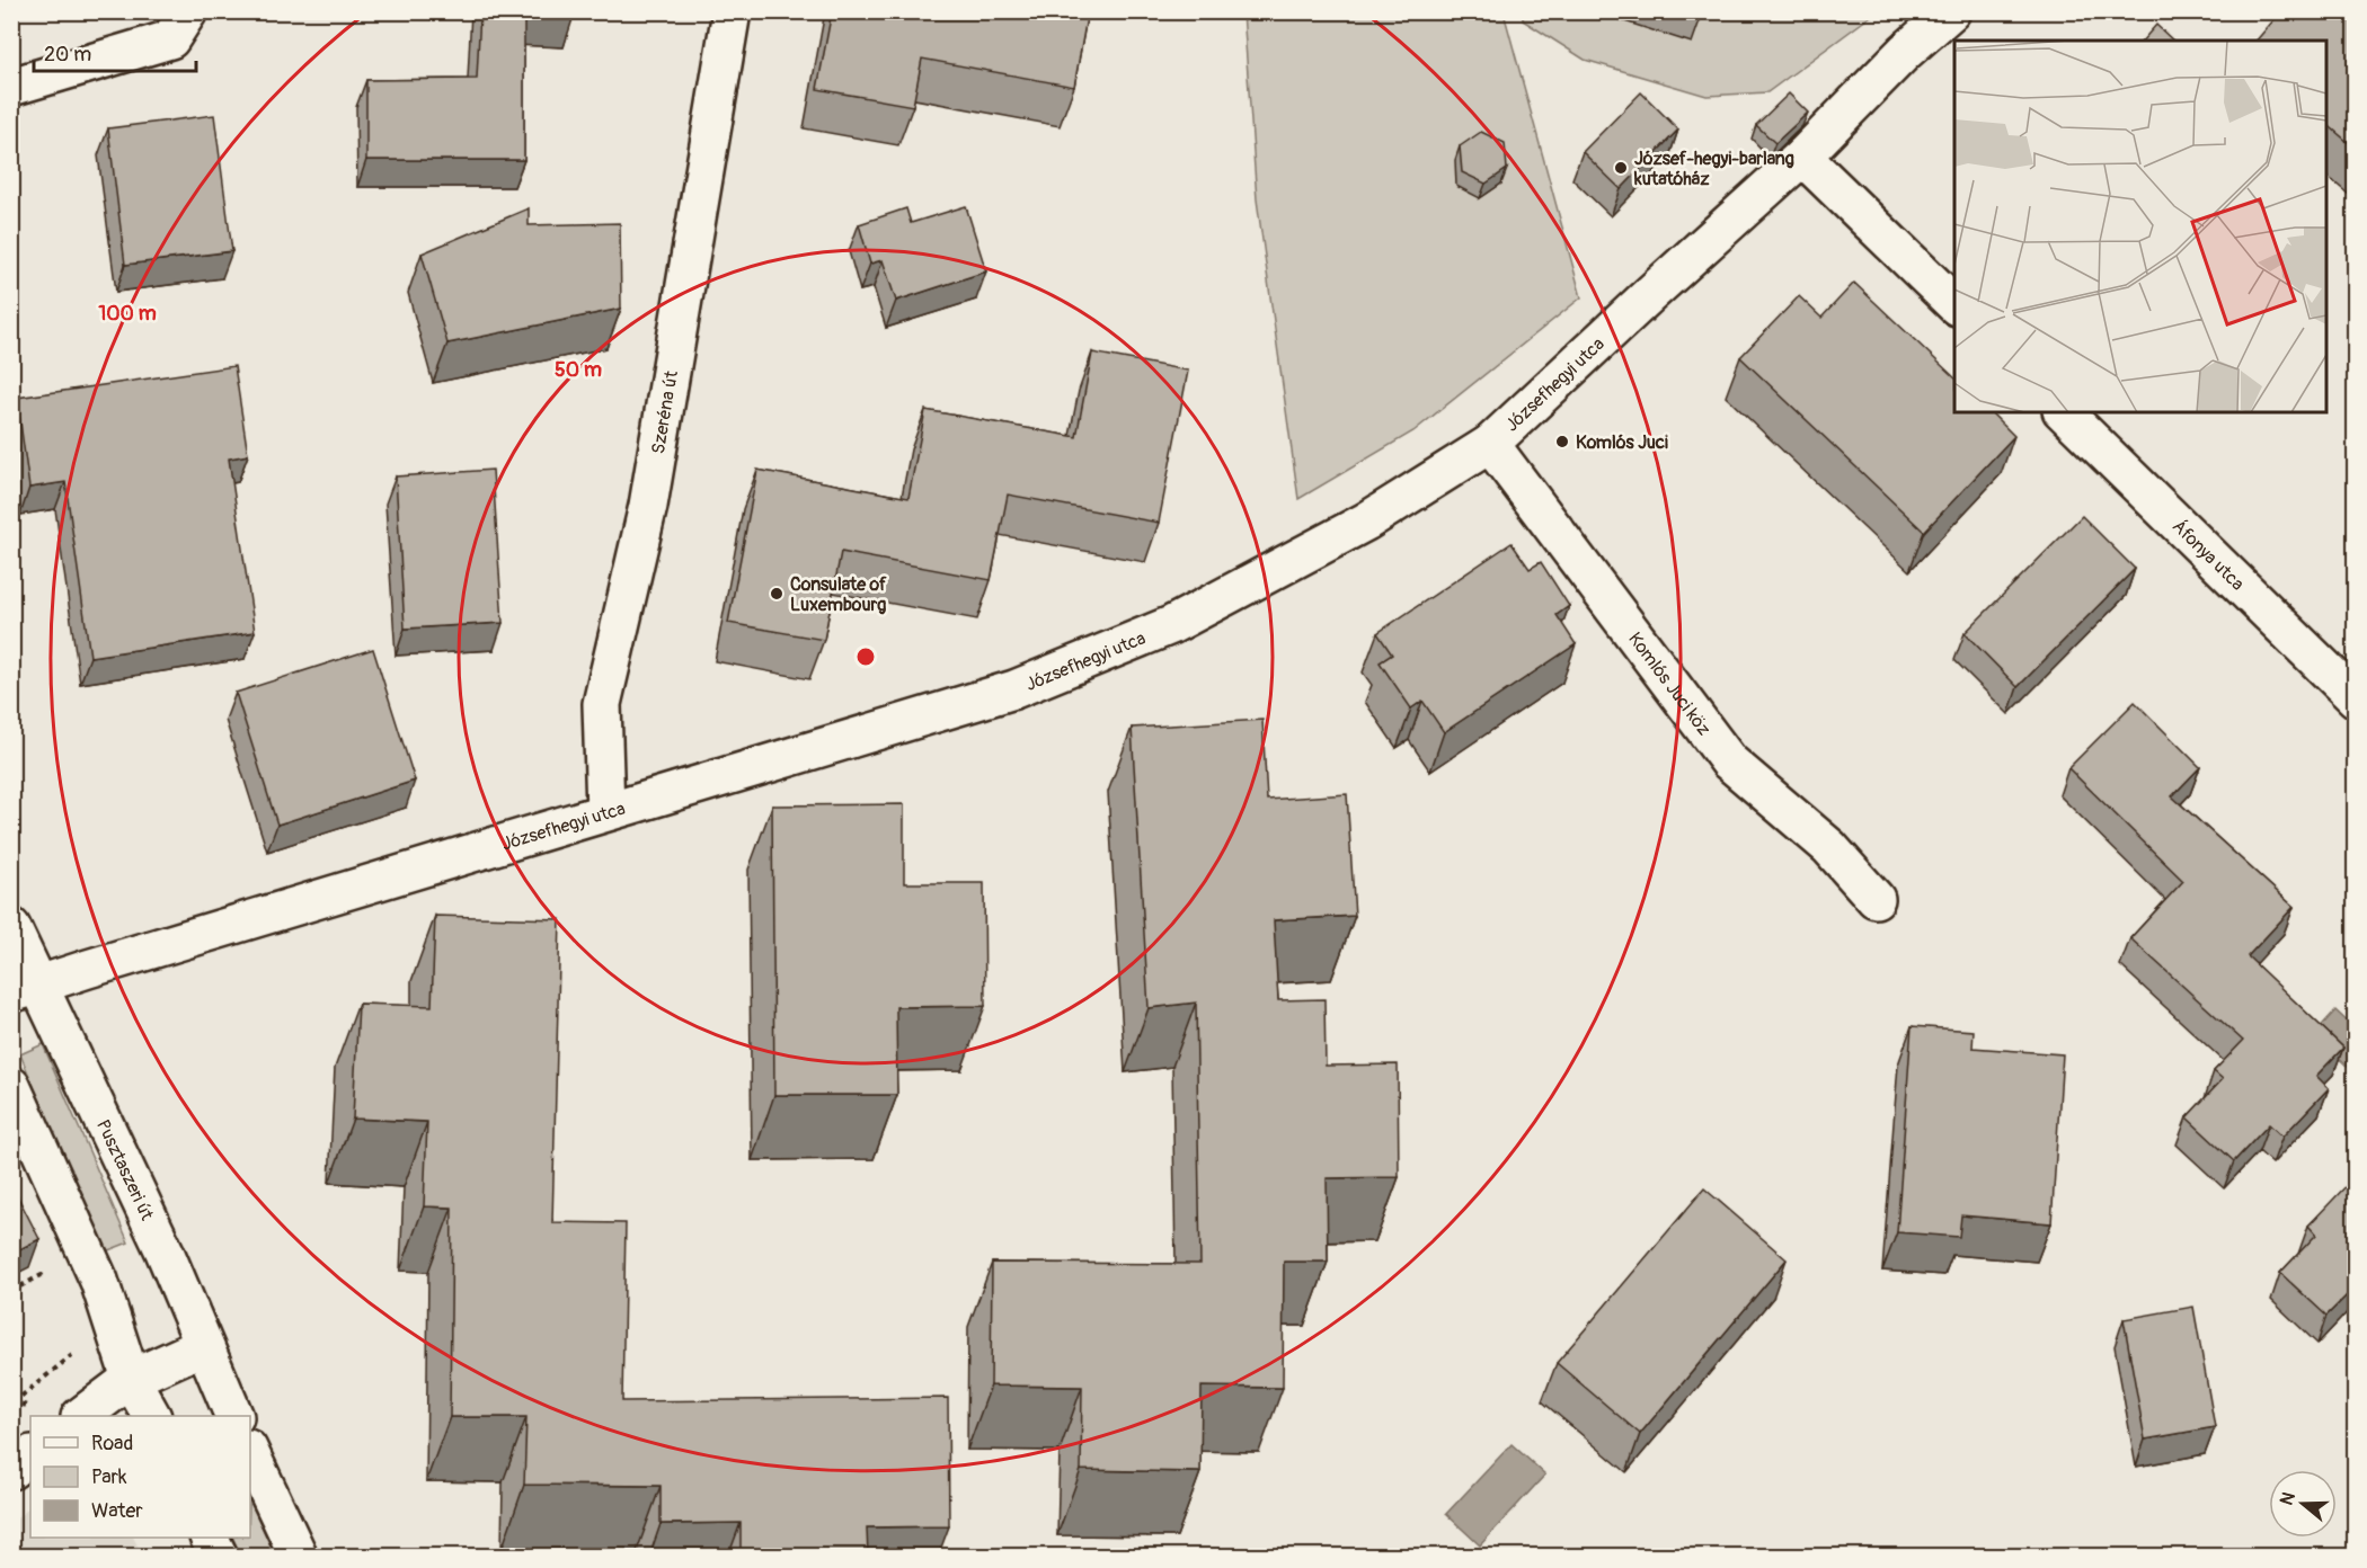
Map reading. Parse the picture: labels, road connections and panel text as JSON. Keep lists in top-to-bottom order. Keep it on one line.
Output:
{"streets":{"street":["Józsefhegyi utca","Szeréna út","Áfonya utca","Komlós Juci köz","Pusztaszeri út"]},"crossings":[["Józsefhegyi utca","Szeréna út"],["Józsefhegyi utca","Komlós Juci köz"],["Józsefhegyi utca","Pusztaszeri út"]],"places":["József-hegyi-barlang kutatóház","Komlós Juci","Consulate of Luxembourg"],"legend":["Road","Park","Water"],"scale_bar":"20 m","north":"left","rings":["100 m","50 m"]}
